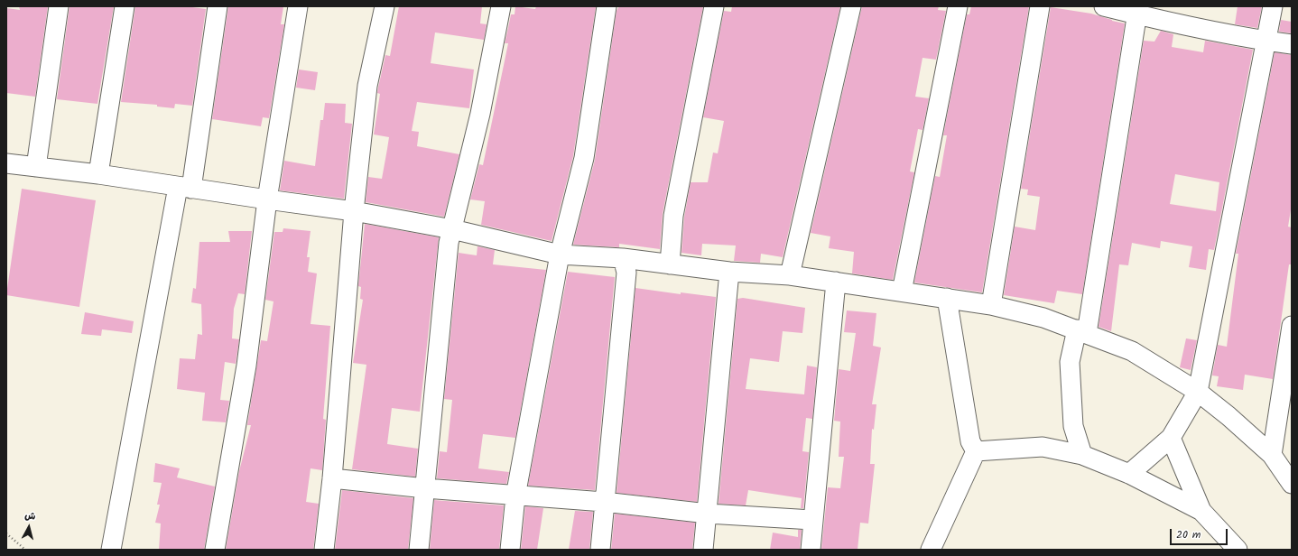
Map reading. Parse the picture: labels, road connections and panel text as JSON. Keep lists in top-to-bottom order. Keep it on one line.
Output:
{"scale_bar":"20 m","north":"top"}
